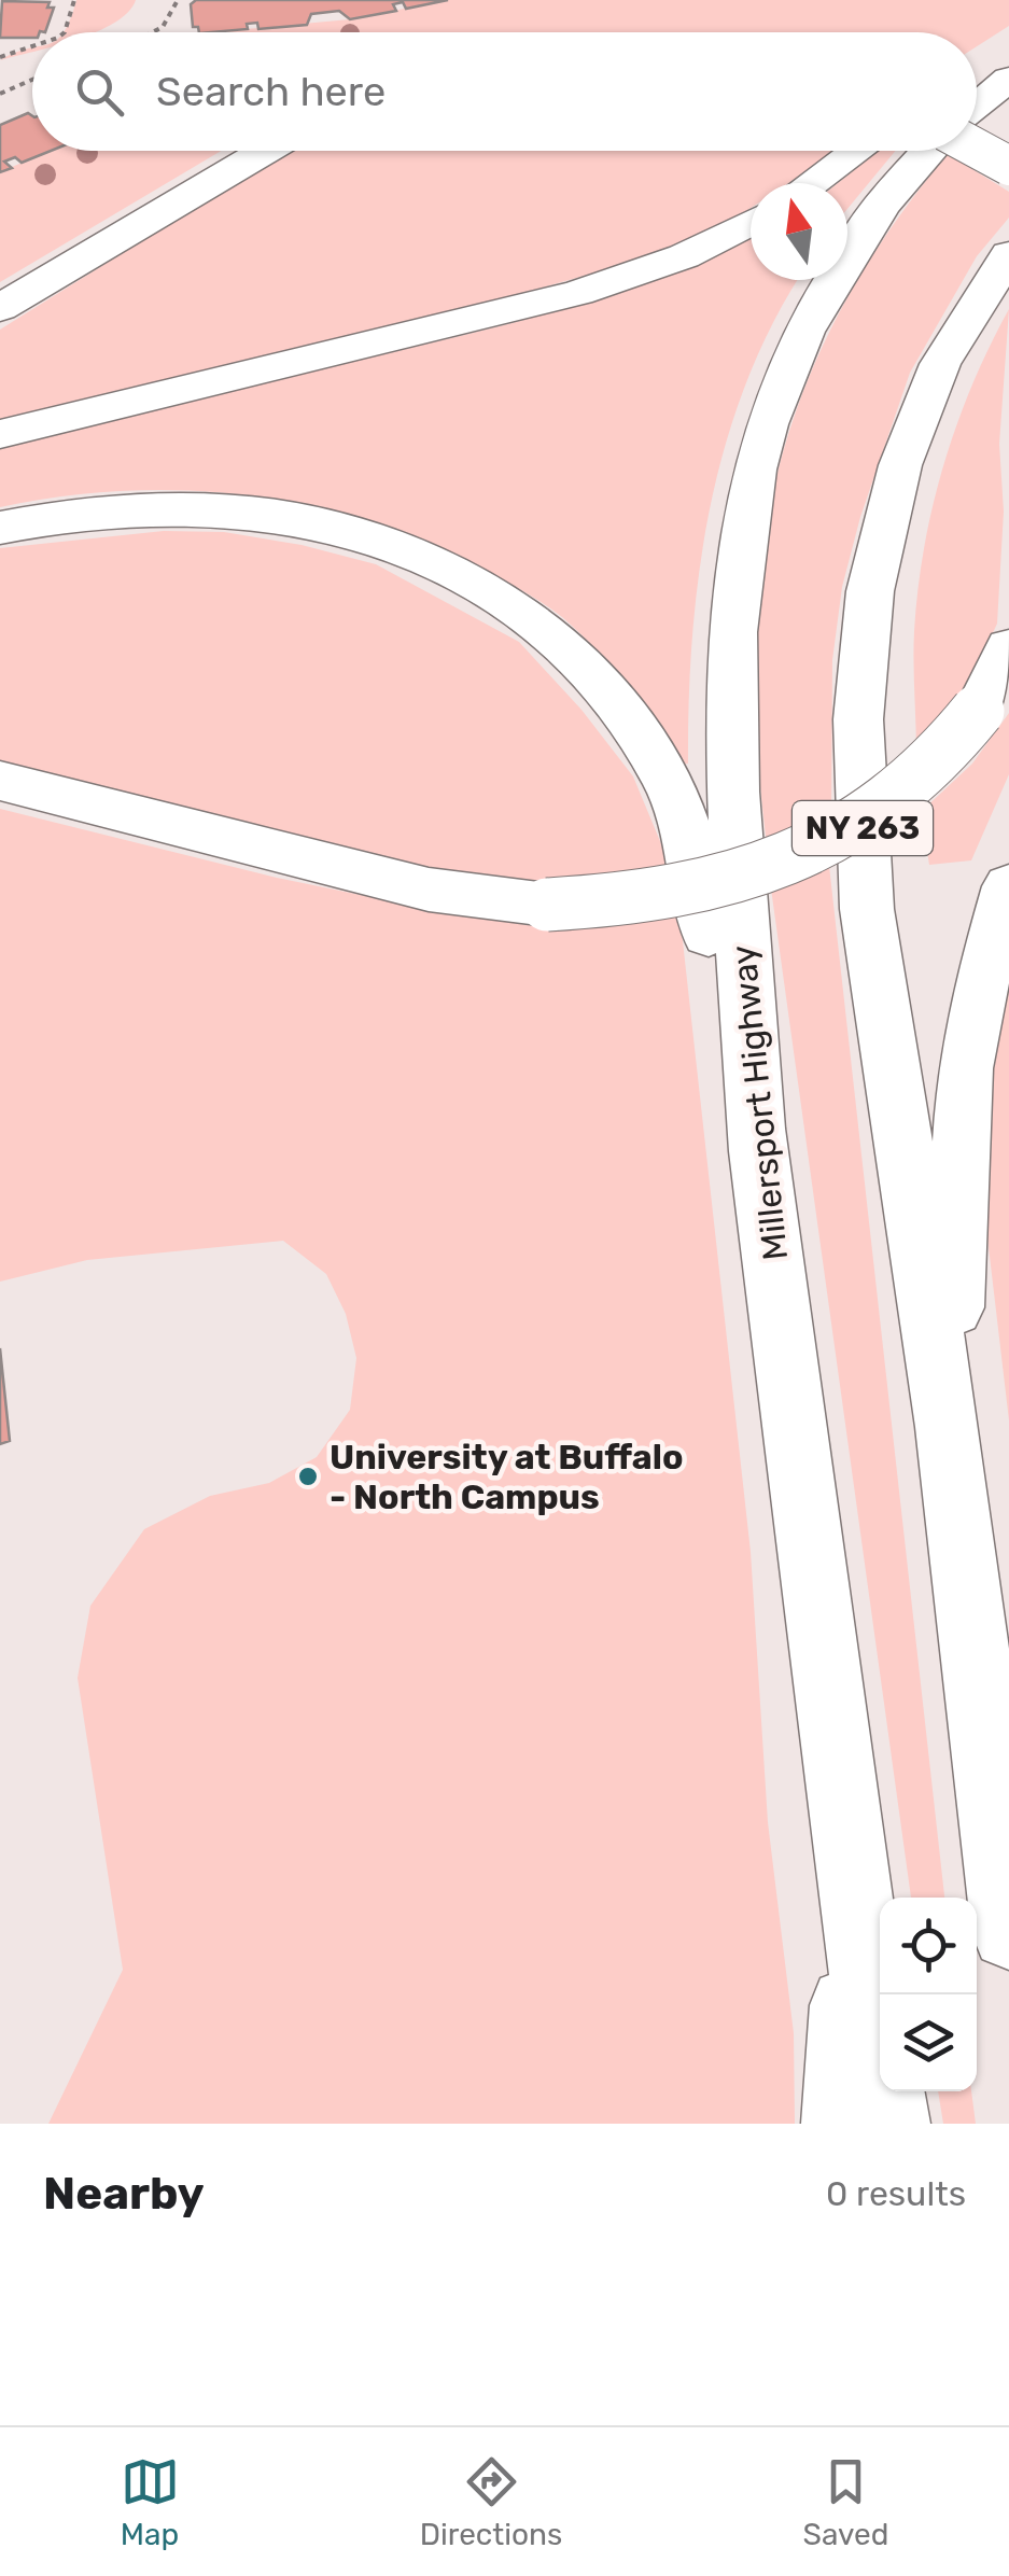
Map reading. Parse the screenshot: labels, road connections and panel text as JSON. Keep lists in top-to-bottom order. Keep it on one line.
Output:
{"streets":{"main road":["NY 263","Millersport Highway"]},"places":["University at Buffalo - North Campus"],"north":"top","page":{"search":"Search here","heading":["Nearby","0 results"],"nav":["Map","Directions","Saved"]}}
